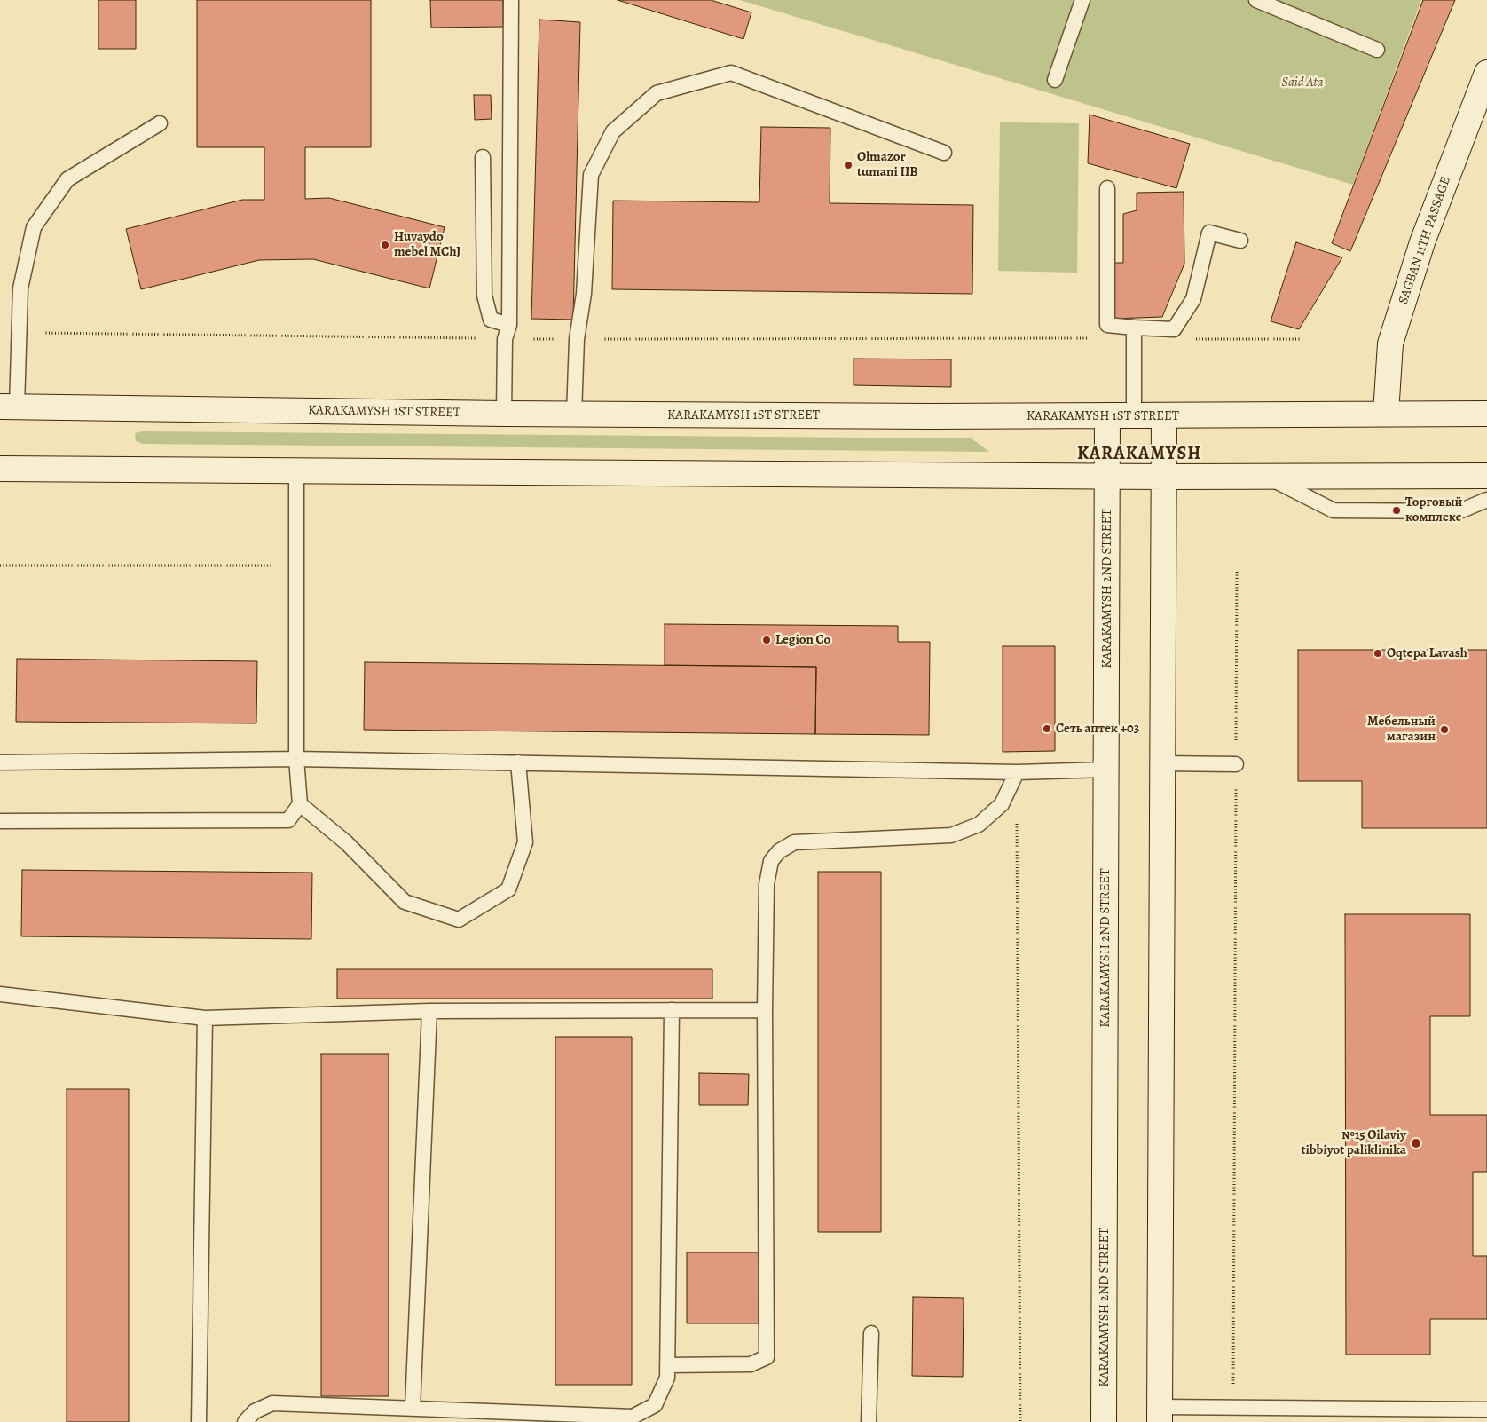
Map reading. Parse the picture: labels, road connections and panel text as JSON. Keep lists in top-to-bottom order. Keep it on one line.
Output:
{"streets":{"main road":["SAGBAN 11TH PASSAGE","KARAKAMYSH 1ST STREET","KARAKAMYSH 2ND STREET"]},"crossings":[["SAGBAN 11TH PASSAGE","KARAKAMYSH 1ST STREET"],["KARAKAMYSH 1ST STREET","KARAKAMYSH 2ND STREET"]],"districts":["KARAKAMYSH"],"parks":["Said Ata"],"places":["Olmazor tumani IIB","Huvaydo mebel MChJ","Торговый комплекс","Legion Co","Oqtepa Lavash","Сеть аптек +03","Мебельный магазин","№15 Oilaviy tibbiyot paliklinika"]}
